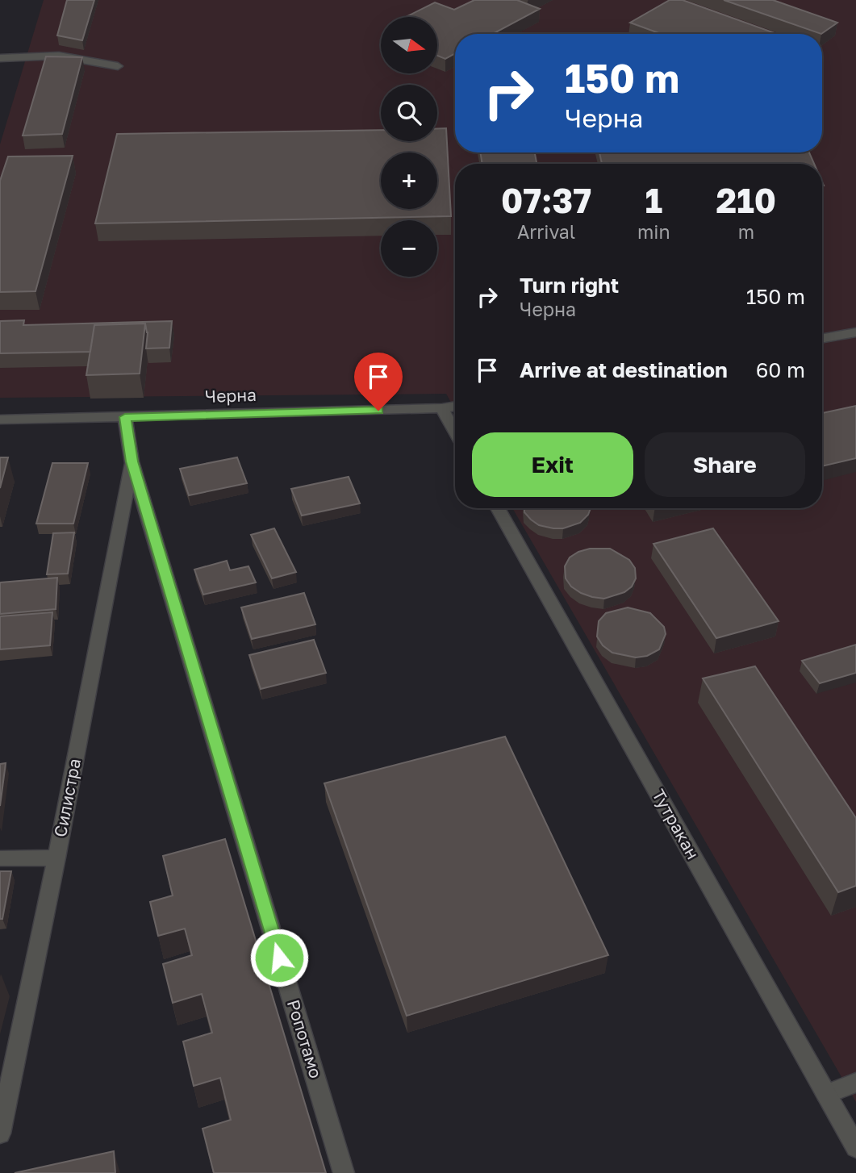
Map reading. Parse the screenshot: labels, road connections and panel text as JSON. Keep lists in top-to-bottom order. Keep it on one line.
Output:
{"streets":{"street":["Черна","Силистра","Тутракан","Ропотамо"]},"crossings":[["Черна","Ропотамо"],["Силистра","Ропотамо"]],"north":"right","page":{"map_buttons":["+","−"],"turn":["150 m","Черна"],"eta":["07:37","Arrival","1","min","210","m"],"list":[{"name":"Turn right","note":"Черна","value":"150 m"},{"name":"Arrive at destination","value":"60 m"}],"buttons":["Exit","Share"]}}
